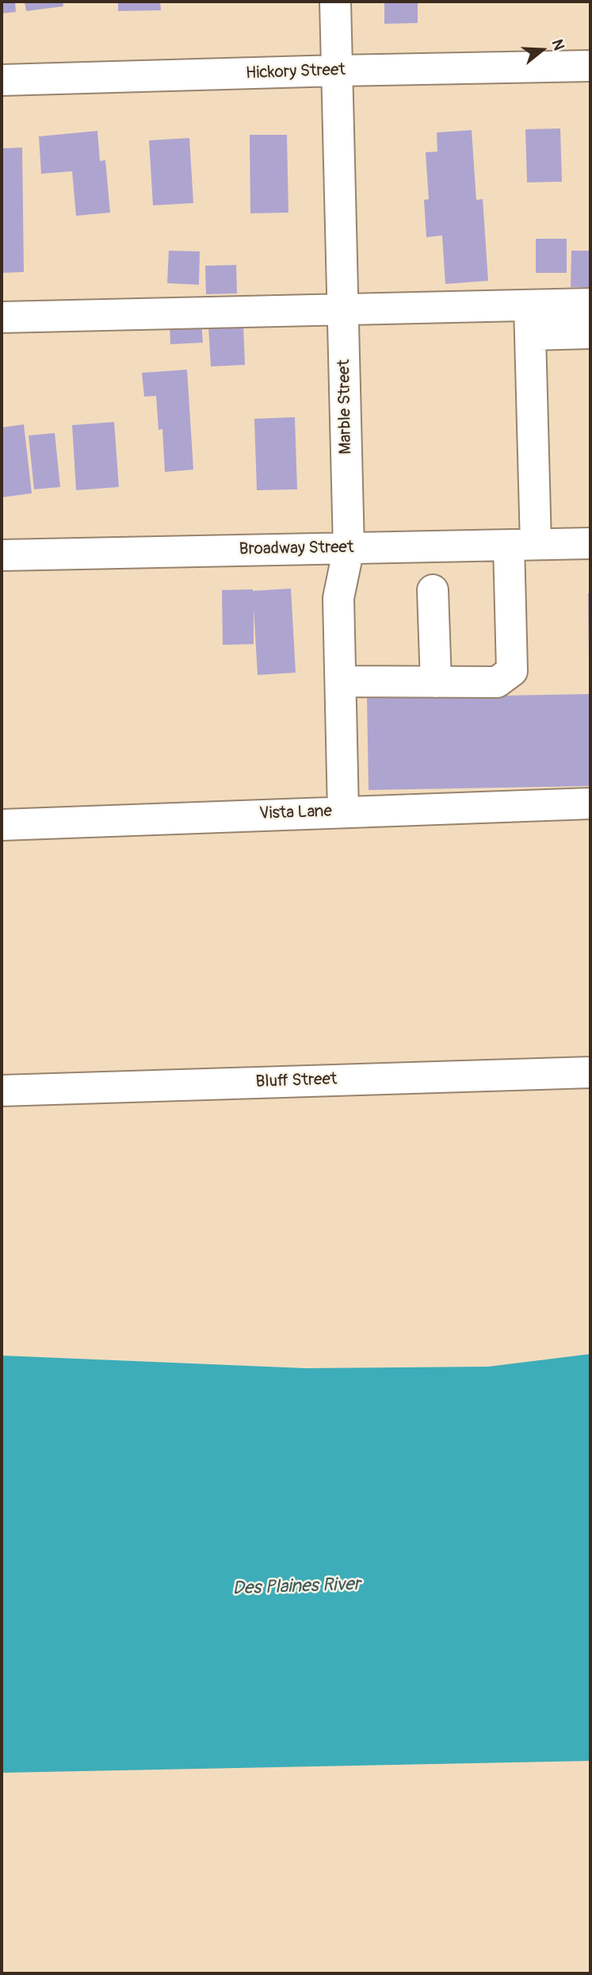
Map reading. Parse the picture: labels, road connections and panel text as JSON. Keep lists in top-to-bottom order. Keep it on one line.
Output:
{"streets":{"street":["Hickory Street","Marble Street","Broadway Street","Vista Lane","Bluff Street"]},"crossings":[["Hickory Street","Marble Street"],["Marble Street","Broadway Street"],["Marble Street","Vista Lane"]],"water":["Des Plaines River"],"north":"right"}
